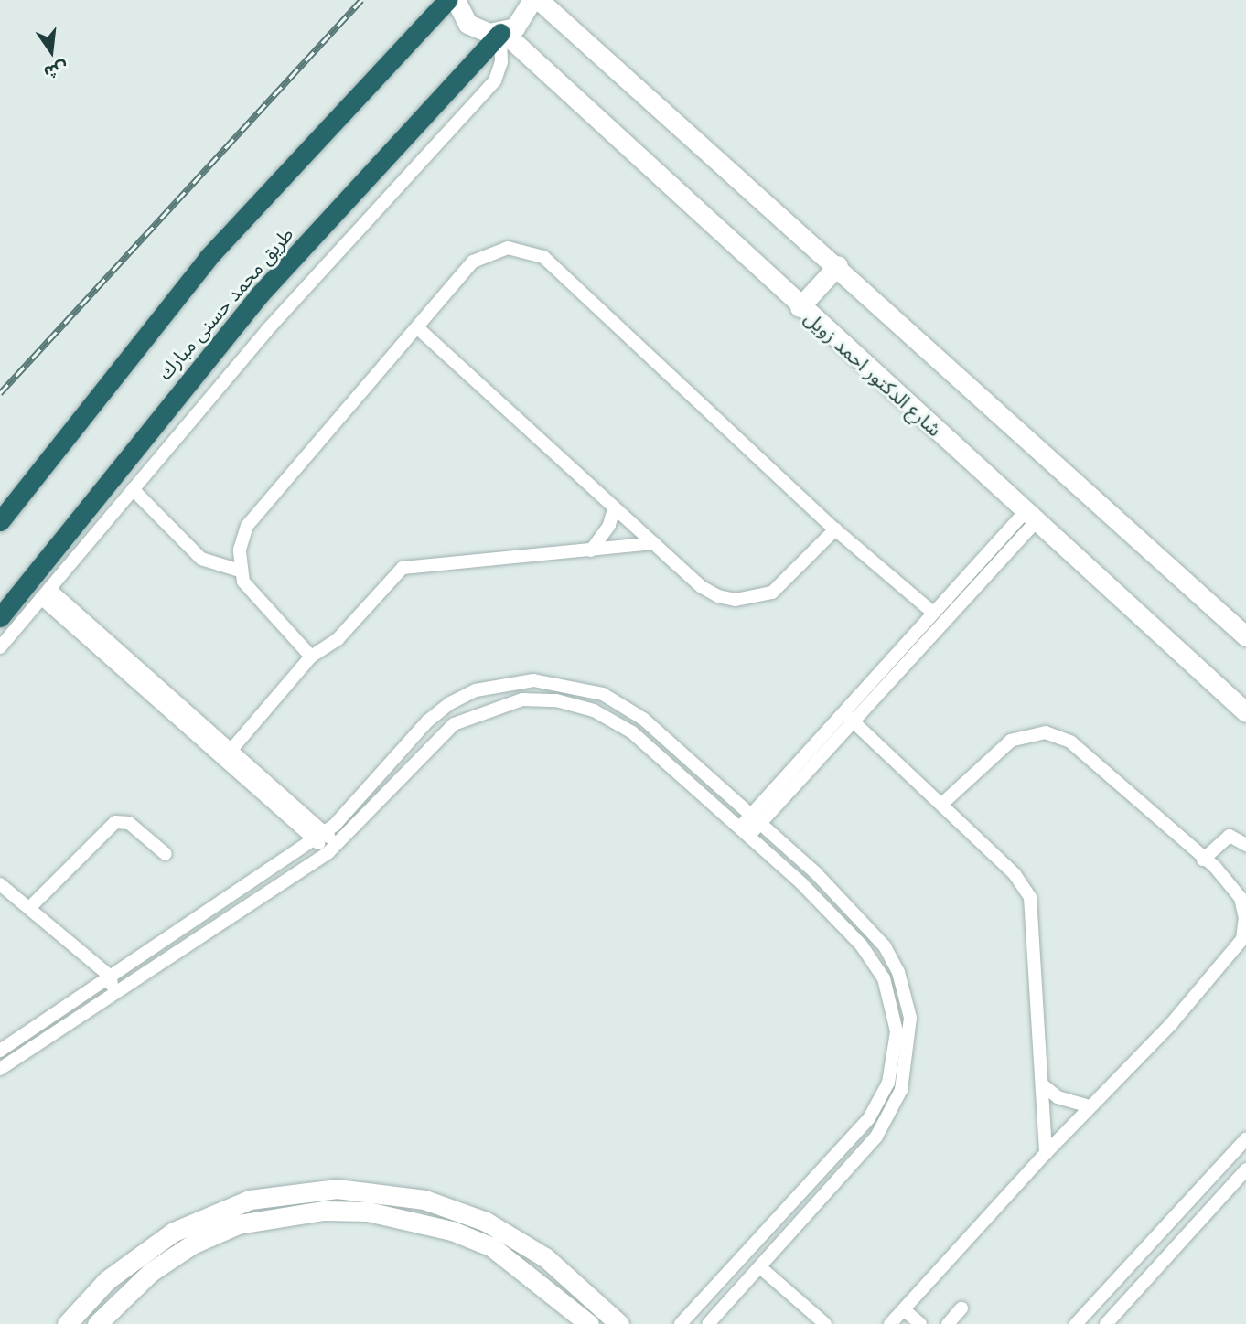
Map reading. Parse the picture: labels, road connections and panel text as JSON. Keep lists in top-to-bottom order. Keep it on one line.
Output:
{"streets":{"highway":["طريق محمد حسنى مبارك"],"street":["شارع الدكتور احمد زويل"]},"crossings":[["طريق محمد حسنى مبارك","شارع الدكتور احمد زويل"]],"north":"bottom"}
